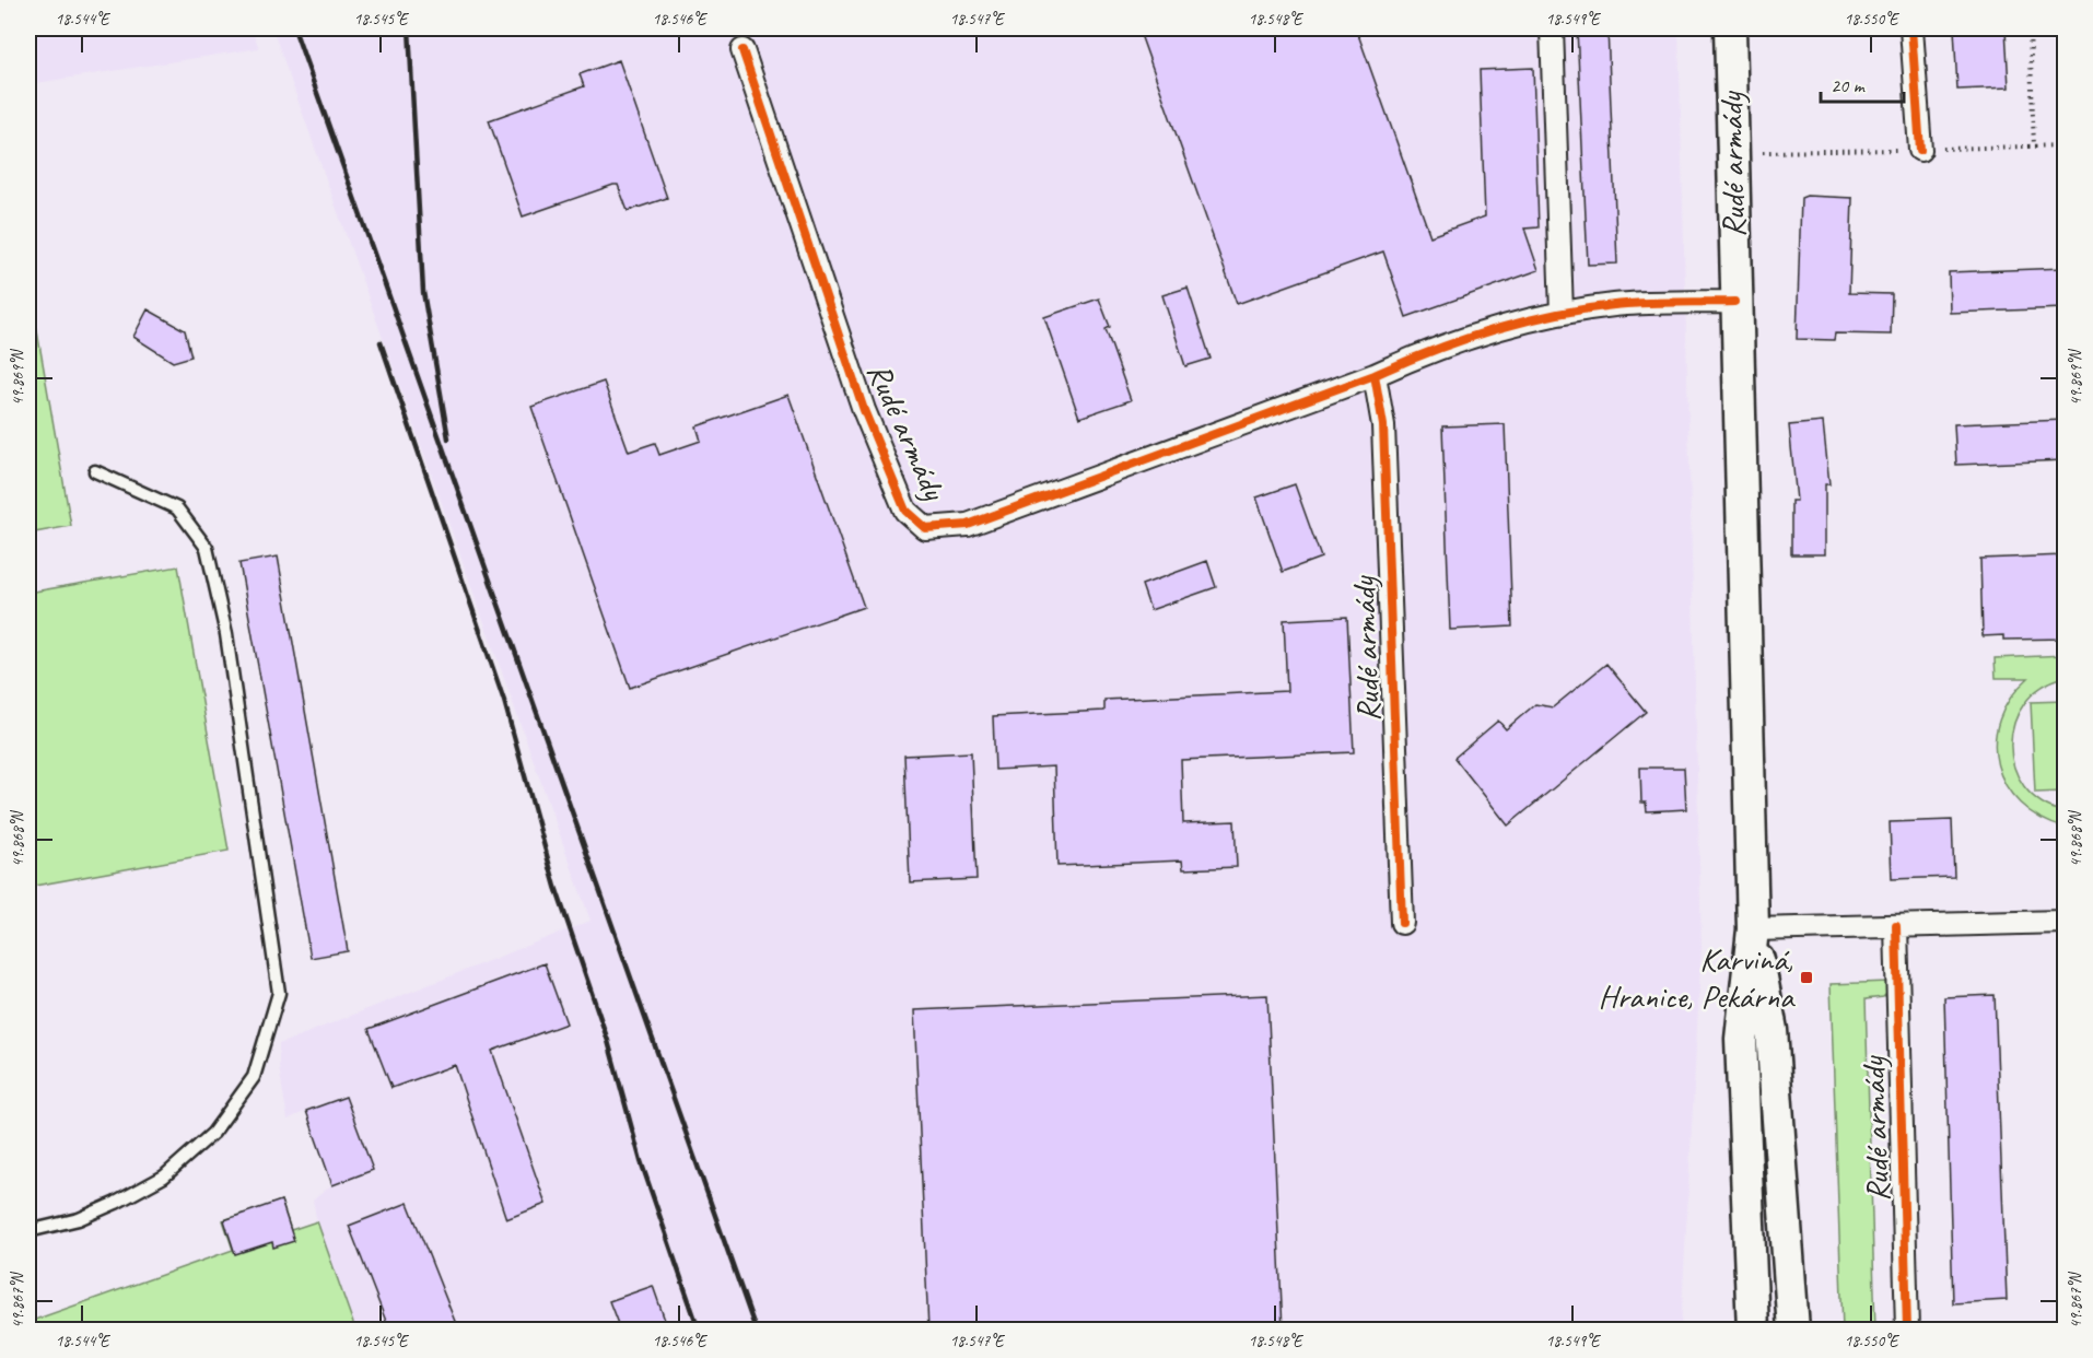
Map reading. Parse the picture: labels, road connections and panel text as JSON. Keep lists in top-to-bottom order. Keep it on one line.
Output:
{"streets":{"main road":["Rudé armády"]},"places":{"transit":["Karviná, Hranice, Pekárna"]},"scale_bar":"20 m","coordinates":["18.544°E","18.545°E","18.546°E","18.547°E","18.548°E","18.549°E","18.550°E","49.869°N","49.868°N","49.867°N"]}
